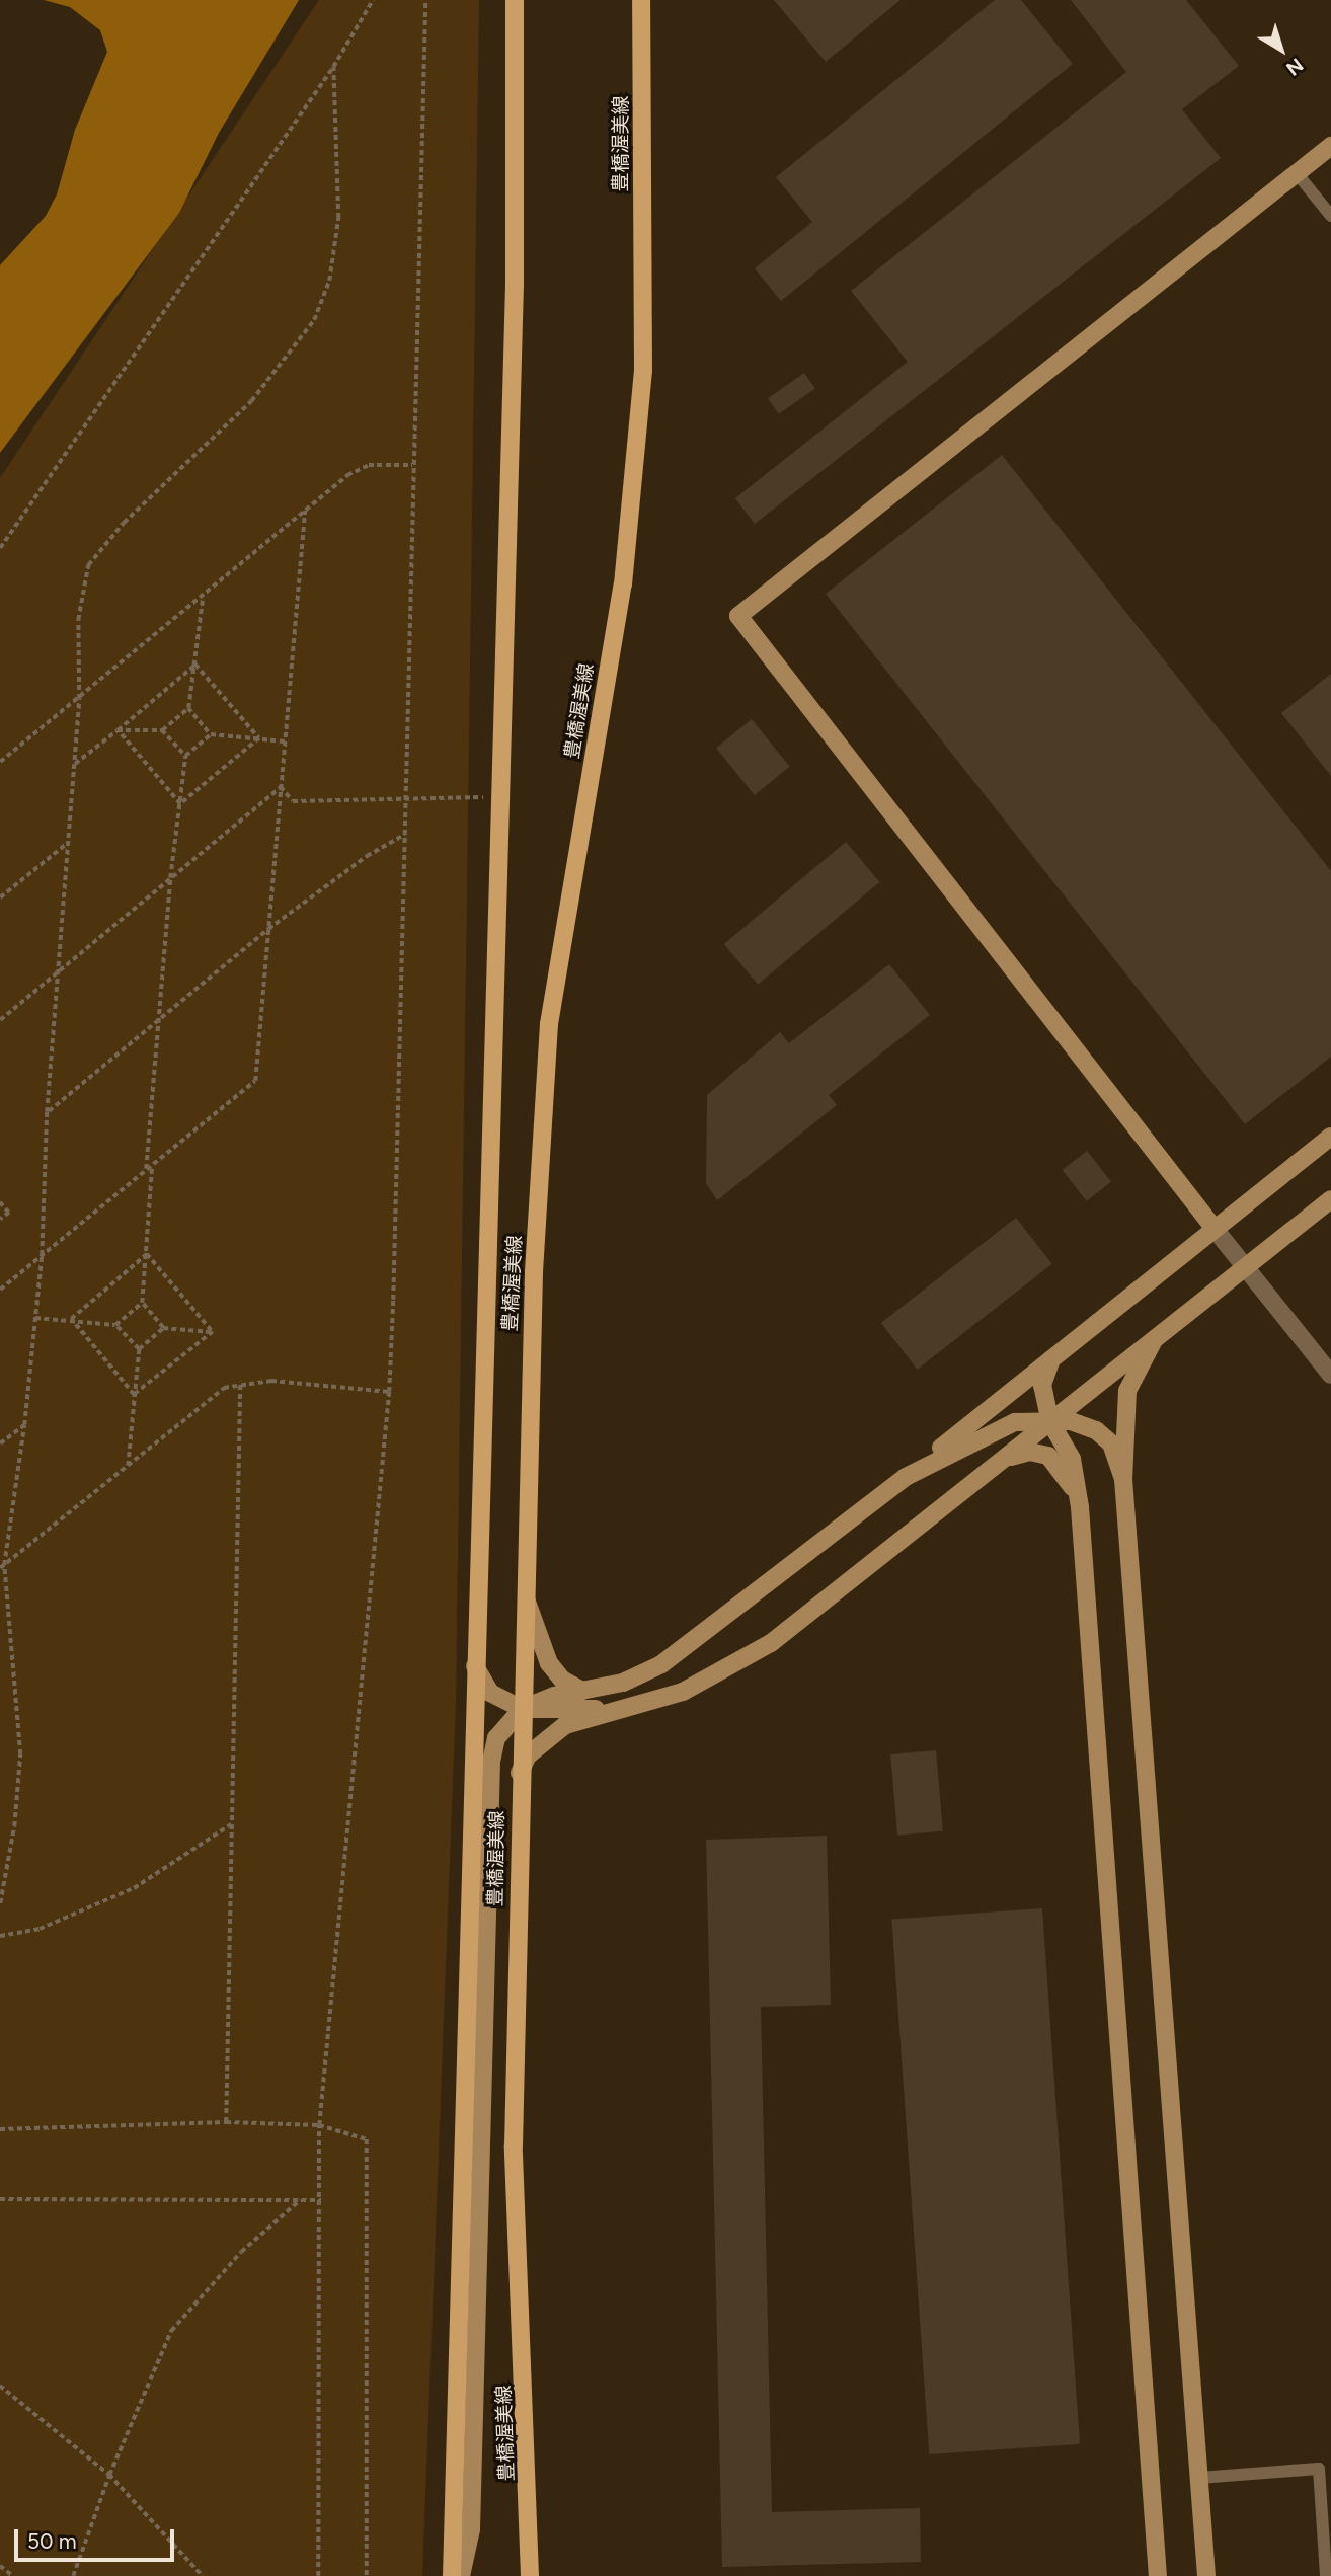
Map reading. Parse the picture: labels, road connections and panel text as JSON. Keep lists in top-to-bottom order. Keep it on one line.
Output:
{"streets":{"main road":["豊橋渥美線"]},"scale_bar":"50 m","north":"bottom right"}
